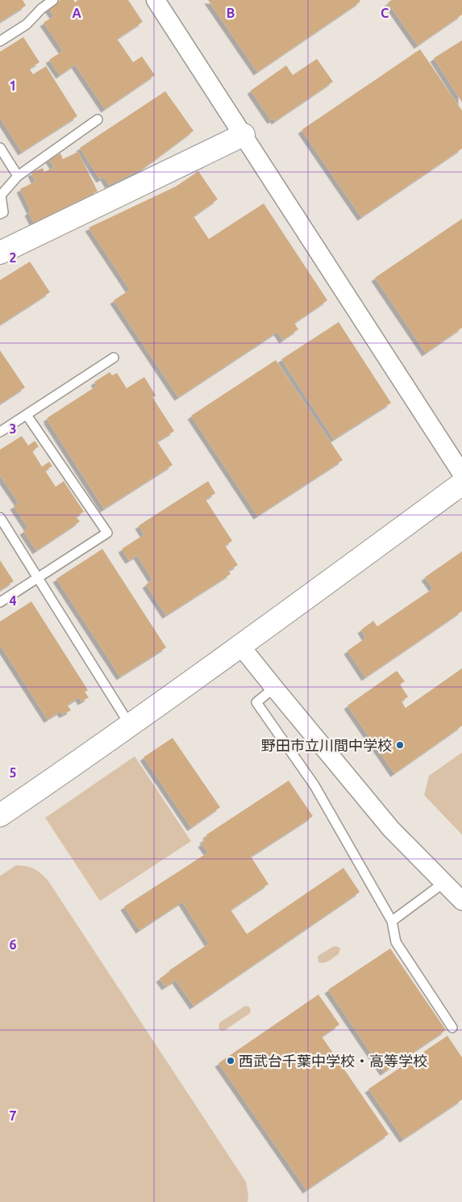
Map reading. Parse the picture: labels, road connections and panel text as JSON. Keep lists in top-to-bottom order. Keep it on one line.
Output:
{"places":["野田市立川間中学校","西武台千葉中学校・高等学校"],"grid":{"columns":["A","B","C"],"rows":["1","2","3","4","5","6","7"]}}
